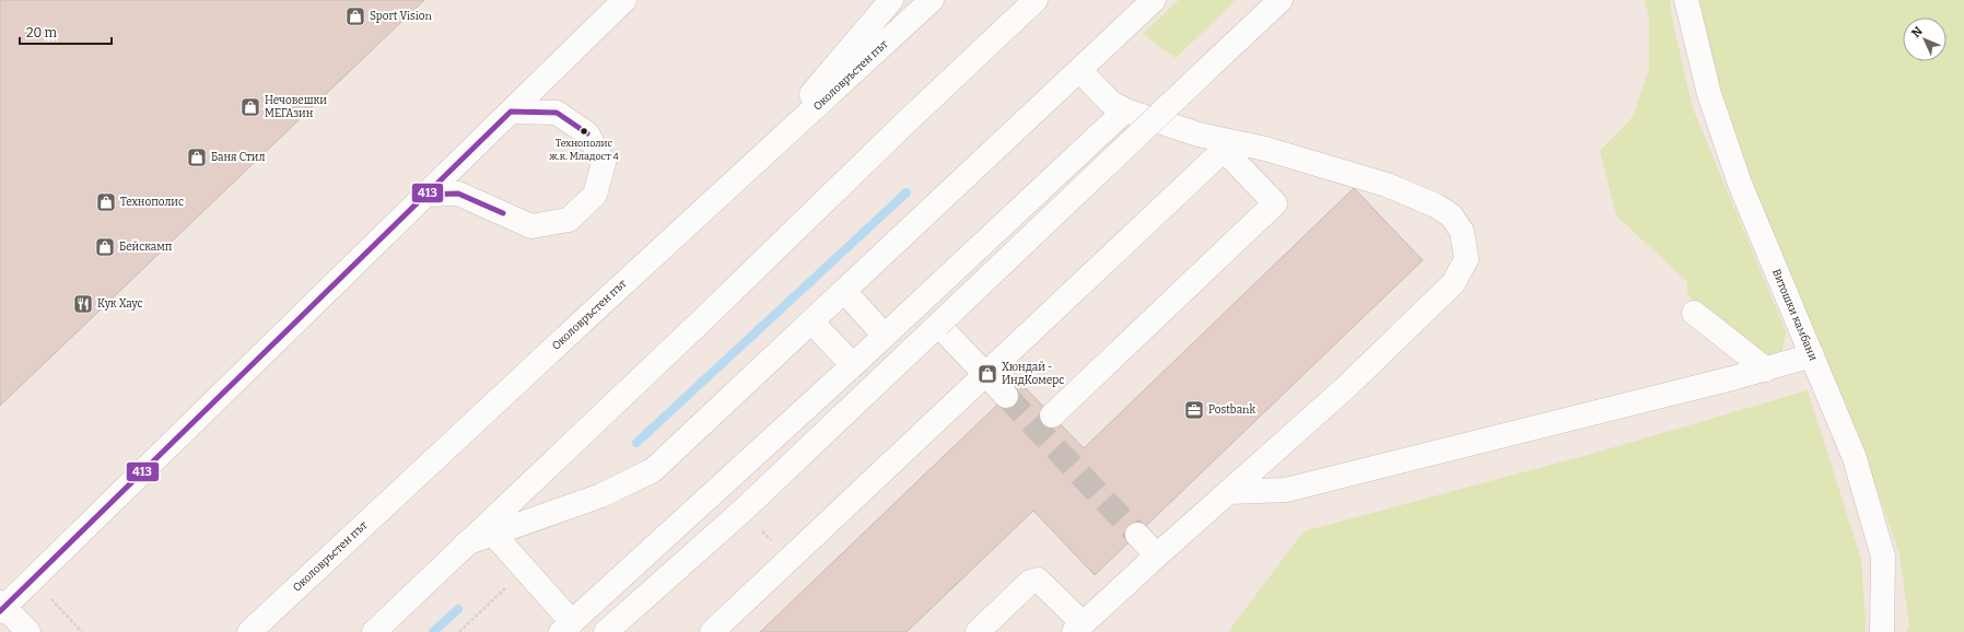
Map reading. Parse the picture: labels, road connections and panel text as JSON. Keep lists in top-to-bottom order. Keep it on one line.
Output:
{"streets":{"main road":["Околовръстен път","Витошки камбани"]},"places":{"shop":["Sport Vision","Нечовешки МЕГАзин","Баня Стил","Технополис","Бейскамп","Хюндай - ИндКомерс"],"other":["Технополис ж.к. Младост 4"],"restaurant":["Кук Хаус"],"office":["Postbank"]},"lines":["transit line 413"],"scale_bar":"20 m","north":"top left"}
